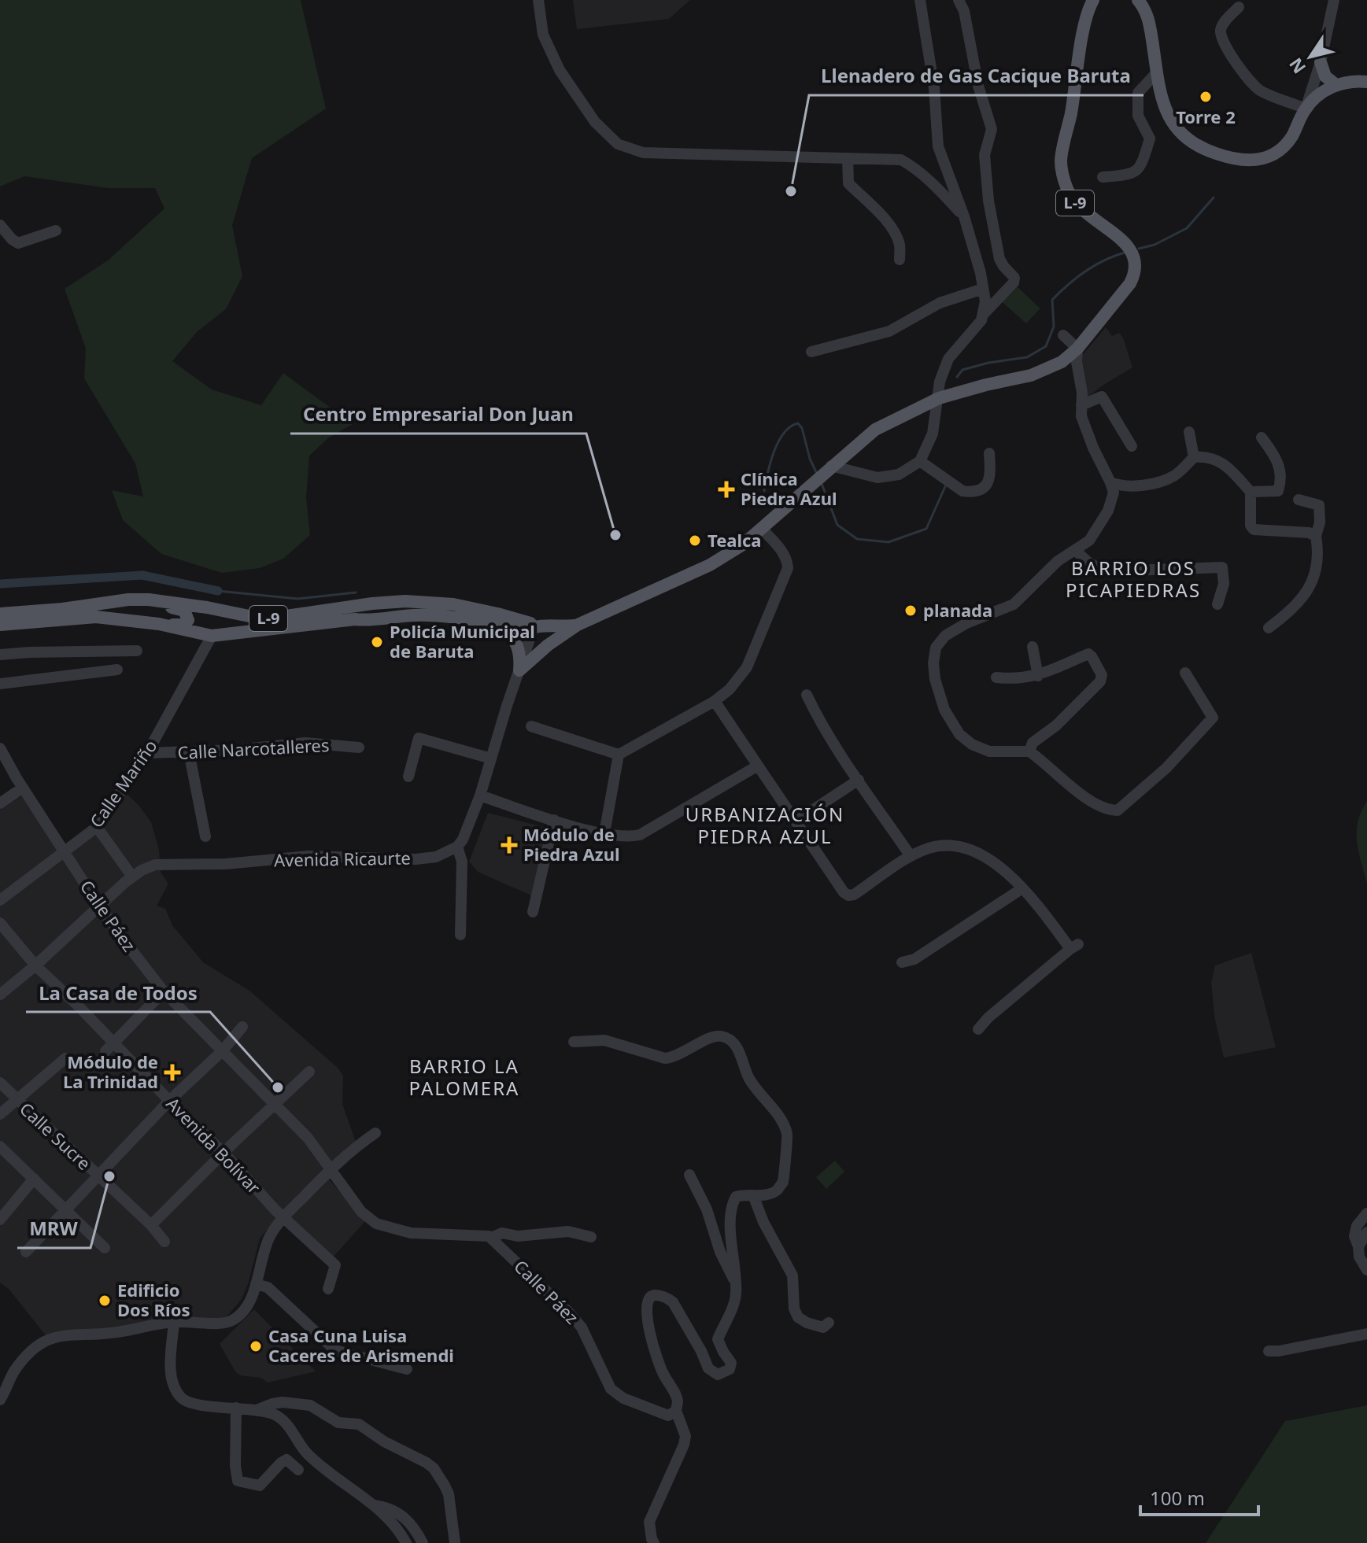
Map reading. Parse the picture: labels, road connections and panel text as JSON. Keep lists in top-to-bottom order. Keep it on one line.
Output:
{"streets":{"main road":["L-9"],"street":["Calle Narcotalleres","Calle Mariño","Avenida Ricaurte","Calle Páez","Calle Sucre","Avenida Bolívar"]},"crossings":[["L-9","Calle Mariño"],["Calle Narcotalleres","Calle Mariño"],["Calle Mariño","Calle Páez"],["Avenida Ricaurte","Calle Páez"],["Avenida Ricaurte","Avenida Bolívar"]],"districts":["BARRIO LOS PICAPIEDRAS","URBANIZACIÓN PIEDRA AZUL","BARRIO LA PALOMERA"],"places":{"other":["Torre 2","Llenadero de Gas Cacique Baruta","Centro Empresarial Don Juan","Tealca","planada","Policía Municipal de Baruta","La Casa de Todos","MRW","Edificio Dos Ríos","Casa Cuna Luisa Caceres de Arismendi"],"health":["Clínica Piedra Azul","Módulo de Piedra Azul","Módulo de La Trinidad"]},"scale_bar":"100 m","north":"bottom left"}
